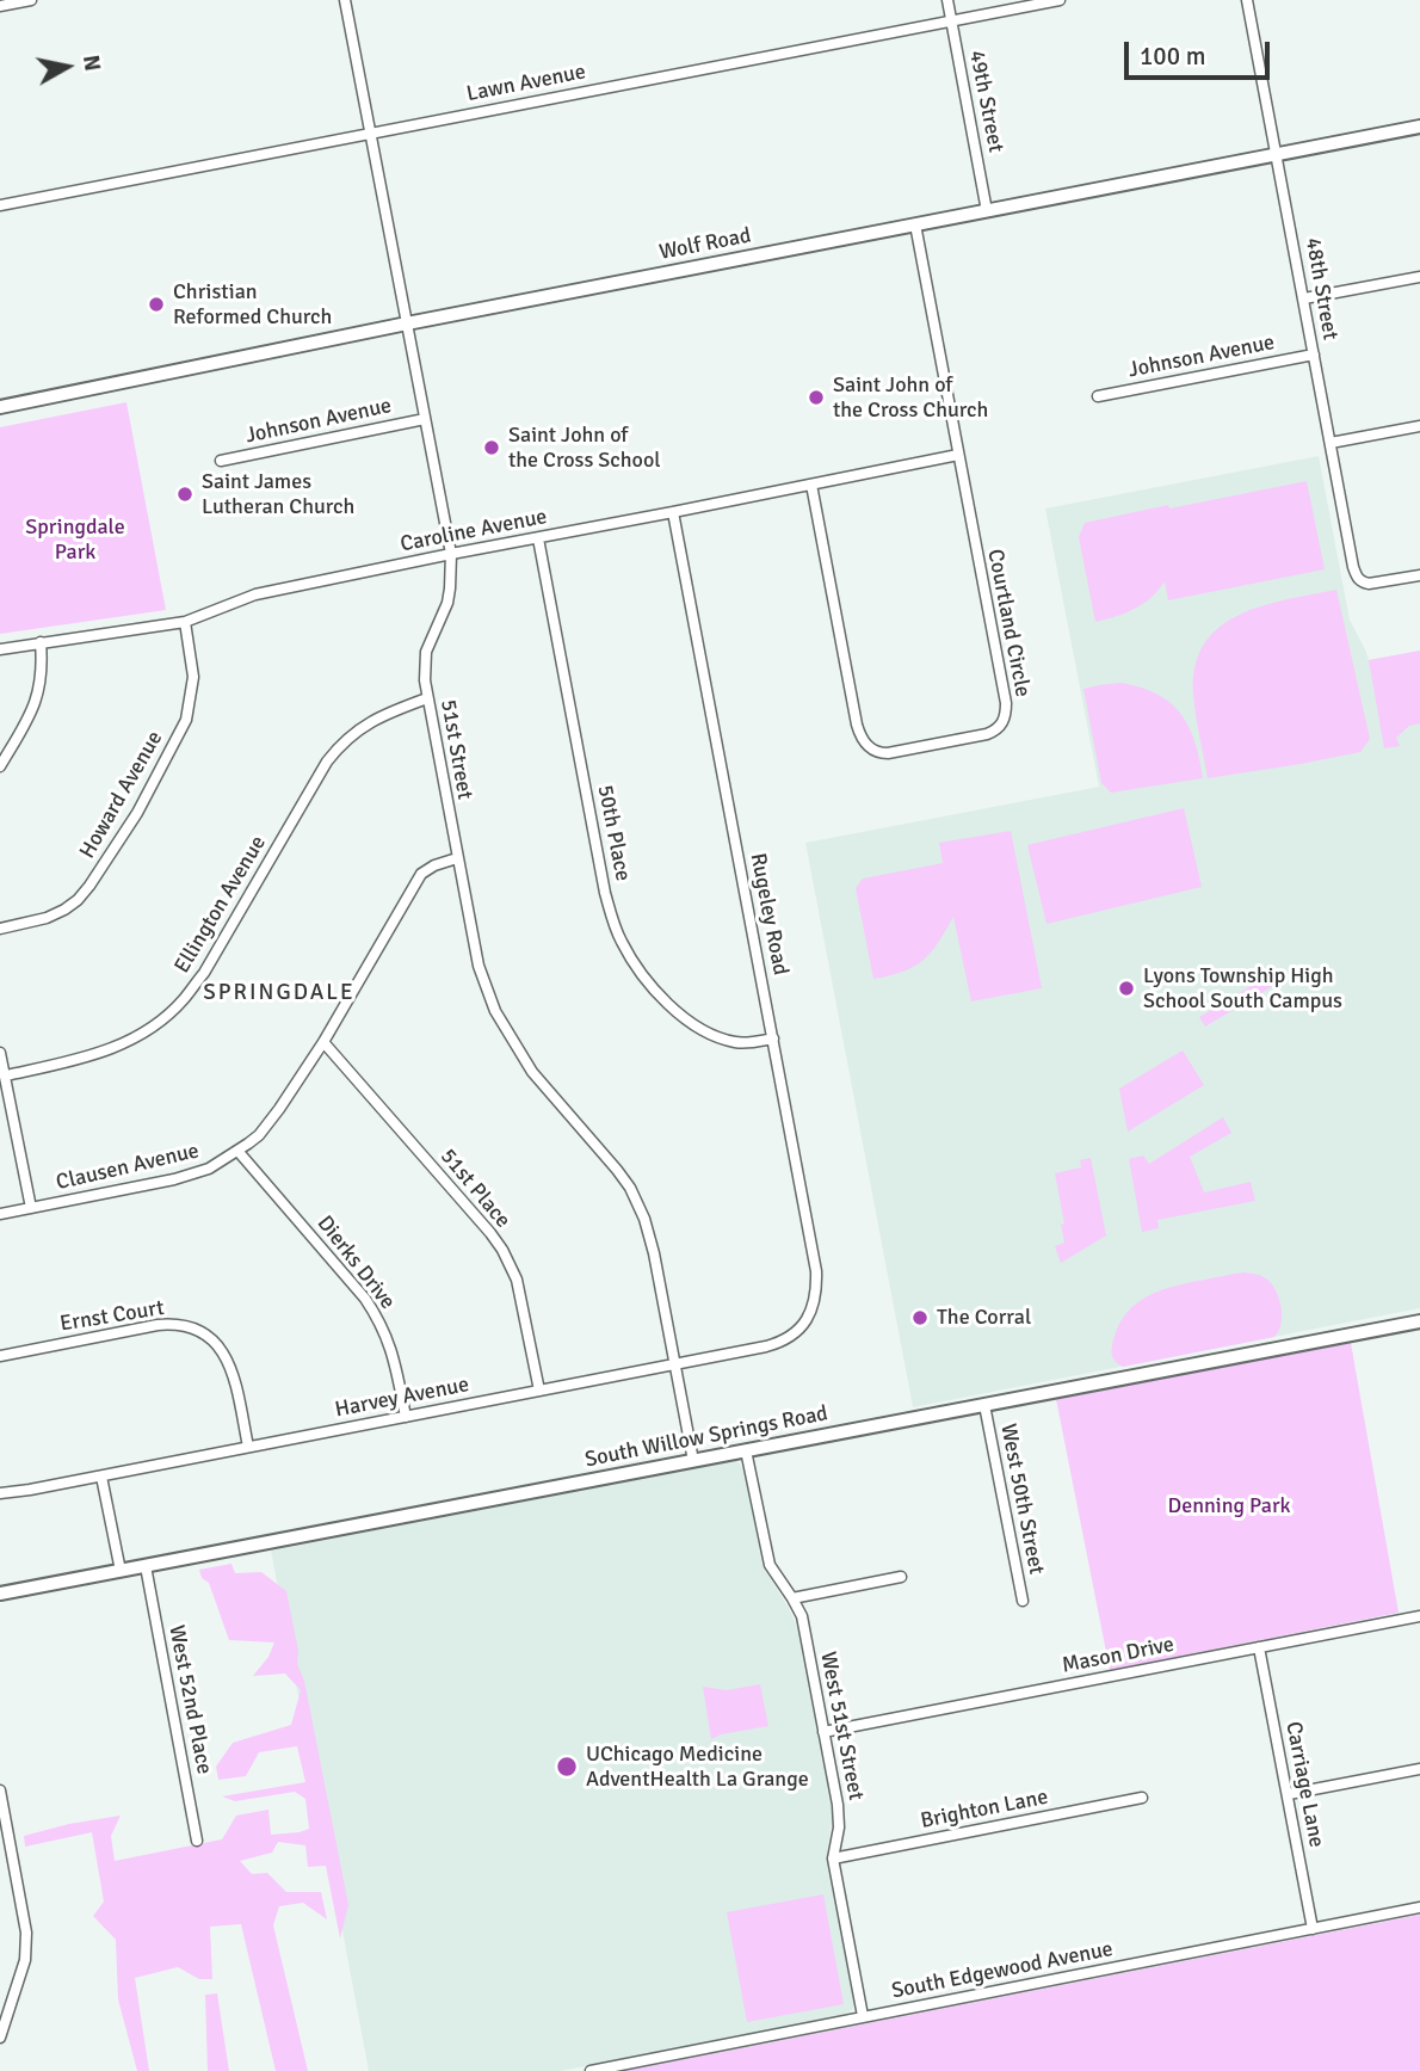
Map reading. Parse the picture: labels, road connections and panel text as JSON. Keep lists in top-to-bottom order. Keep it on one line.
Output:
{"streets":{"main road":["Wolf Road","South Willow Springs Road"],"street":["Lawn Avenue","49th Street","48th Street","Johnson Avenue","Caroline Avenue","Courtland Circle","51st Street","Howard Avenue","50th Place","Ellington Avenue","Rugeley Road","Clausen Avenue","51st Place","Dierks Drive","Ernst Court","Harvey Avenue","West 50th Street","Mason Drive","West 52nd Place","West 51st Street","Carriage Lane","Brighton Lane","South Edgewood Avenue"]},"crossings":[["Lawn Avenue","49th Street"],["Lawn Avenue","51st Street"],["49th Street","Wolf Road"],["Wolf Road","48th Street"],["Wolf Road","Courtland Circle"],["Wolf Road","51st Street"],["48th Street","Johnson Avenue"],["Johnson Avenue","51st Street"],["Caroline Avenue","Courtland Circle"],["Caroline Avenue","51st Street"],["Caroline Avenue","Howard Avenue"],["Caroline Avenue","50th Place"],["Caroline Avenue","Rugeley Road"],["51st Street","Ellington Avenue"],["51st Street","Clausen Avenue"],["51st Street","Harvey Avenue"],["51st Street","South Willow Springs Road"],["50th Place","Rugeley Road"],["Rugeley Road","Harvey Avenue"],["Clausen Avenue","51st Place"],["Clausen Avenue","Dierks Drive"],["51st Place","Harvey Avenue"],["Dierks Drive","Harvey Avenue"],["Ernst Court","Harvey Avenue"],["South Willow Springs Road","West 50th Street"],["South Willow Springs Road","West 52nd Place"],["South Willow Springs Road","West 51st Street"],["Mason Drive","West 51st Street"],["Mason Drive","Carriage Lane"],["West 51st Street","Brighton Lane"],["West 51st Street","South Edgewood Avenue"],["Carriage Lane","South Edgewood Avenue"]],"districts":["SPRINGDALE"],"parks":["Springdale Park","Denning Park"],"places":["Christian Reformed Church","Saint John of the Cross Church","Saint John of the Cross School","Saint James Lutheran Church","Lyons Township High School South Campus","The Corral","UChicago Medicine AdventHealth La Grange"],"scale_bar":"100 m","north":"right"}
